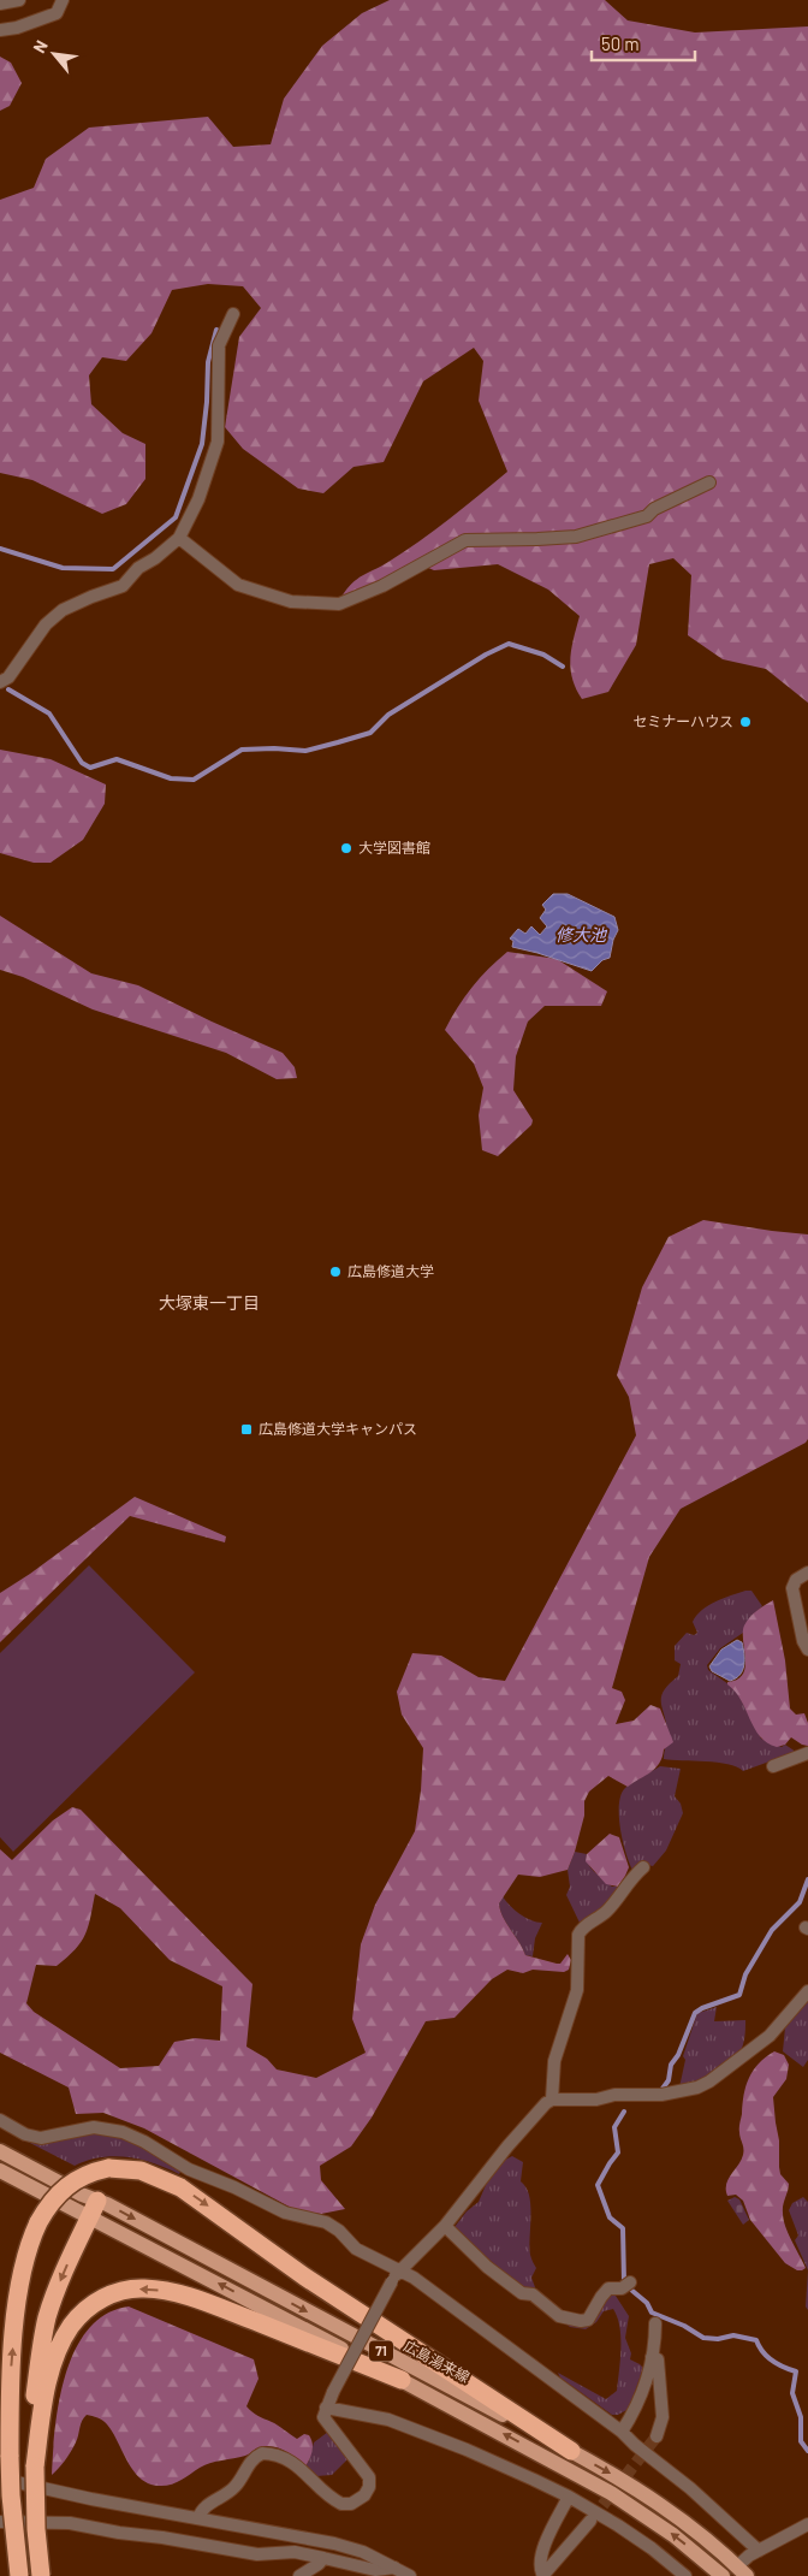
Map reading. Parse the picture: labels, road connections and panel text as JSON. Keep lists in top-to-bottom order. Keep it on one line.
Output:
{"streets":{"main road":["71","広島湯来線"]},"districts":["大塚東一丁目"],"water":["修大池"],"places":{"other":["セミナーハウス","大学図書館","広島修道大学"],"transit":["広島修道大学キャンパス"]},"scale_bar":"50 m","north":"top left"}
